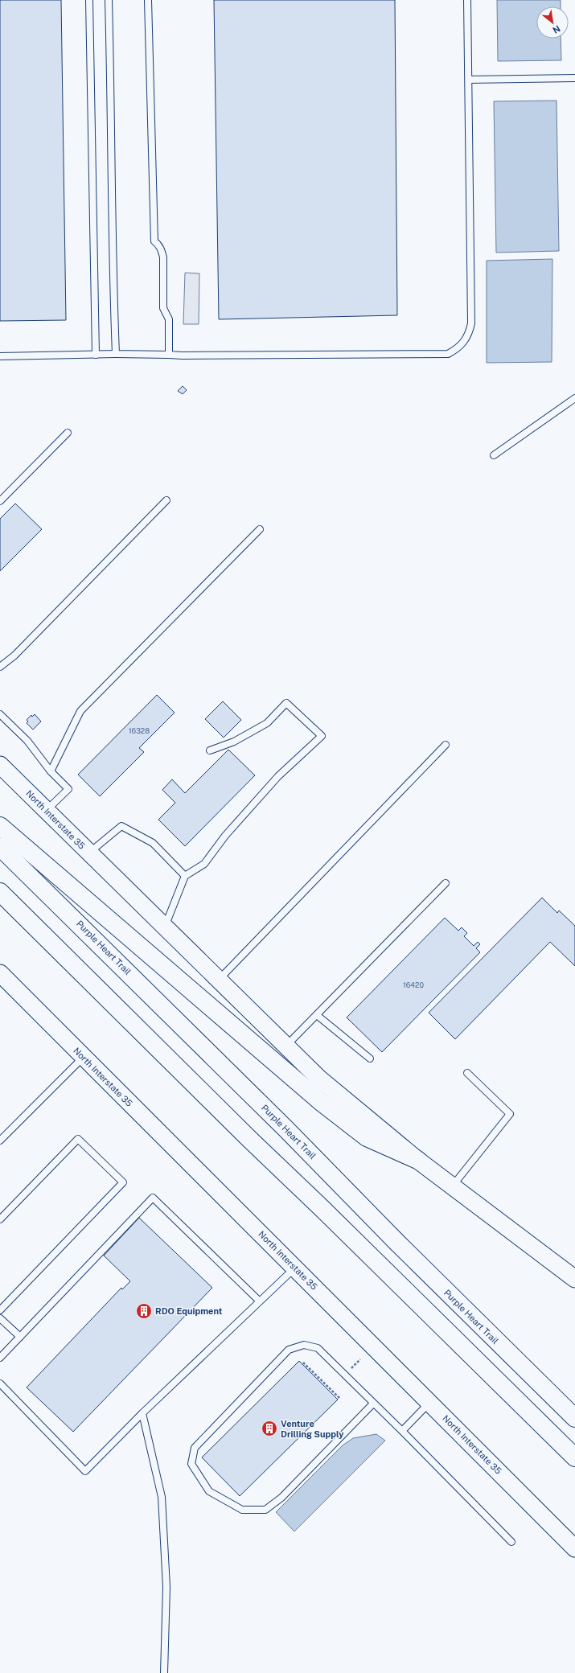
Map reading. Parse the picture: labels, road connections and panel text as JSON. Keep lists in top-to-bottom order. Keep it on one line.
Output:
{"streets":{"highway":["Purple Heart Trail"],"main road":["North Interstate 35"]},"places":{"building":["RDO Equipment","Venture Drilling Supply"]},"house_numbers":["16328","16420"],"north":"bottom right"}
